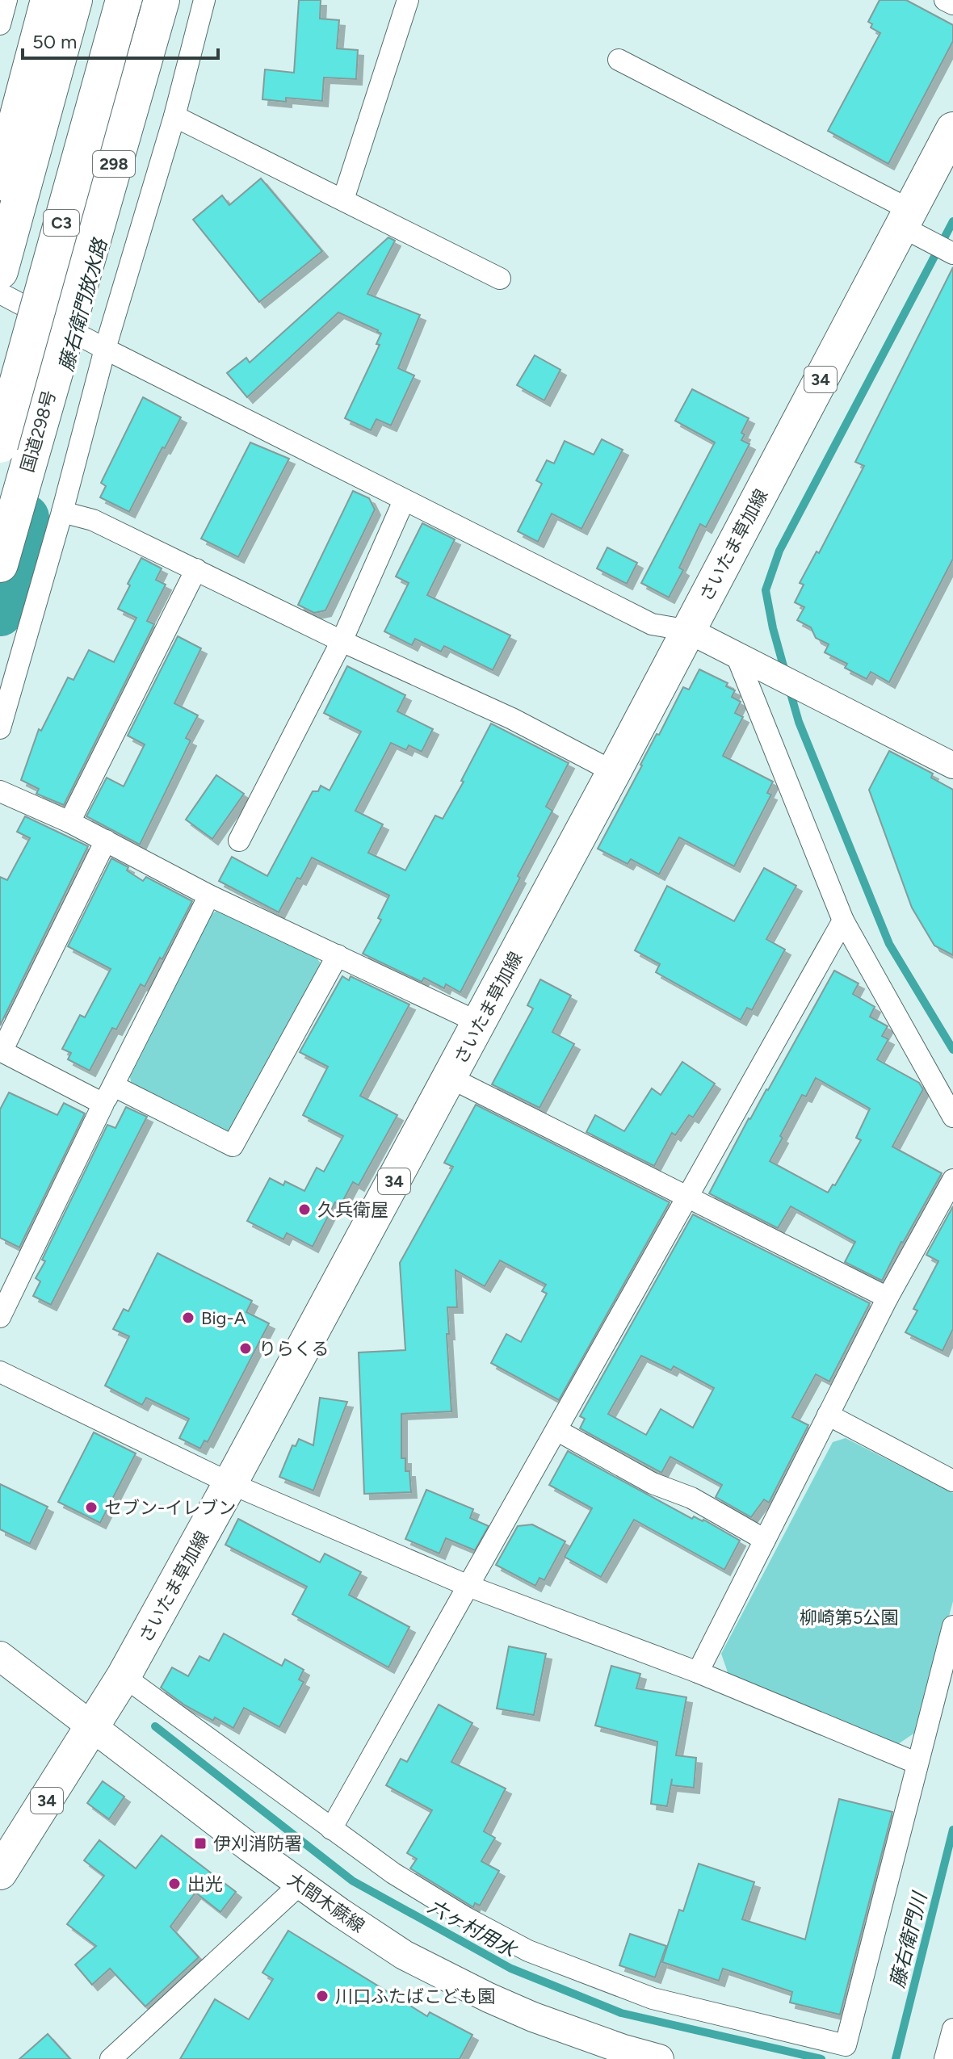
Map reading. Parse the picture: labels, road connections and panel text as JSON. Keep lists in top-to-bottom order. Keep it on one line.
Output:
{"streets":{"highway":["298","C3","国道298号"],"main road":["34","さいたま草加線","大間木蕨線"]},"crossings":[["さいたま草加線","大間木蕨線"]],"water":["藤右衛門放水路","六ヶ村用水","藤右衛門川"],"parks":["柳崎第5公園"],"places":{"other":["久兵衛屋","Big-A","りらくる","セブン-イレブン","出光","川口ふたばこども園"],"transit":["伊刈消防署"]},"scale_bar":"50 m"}
